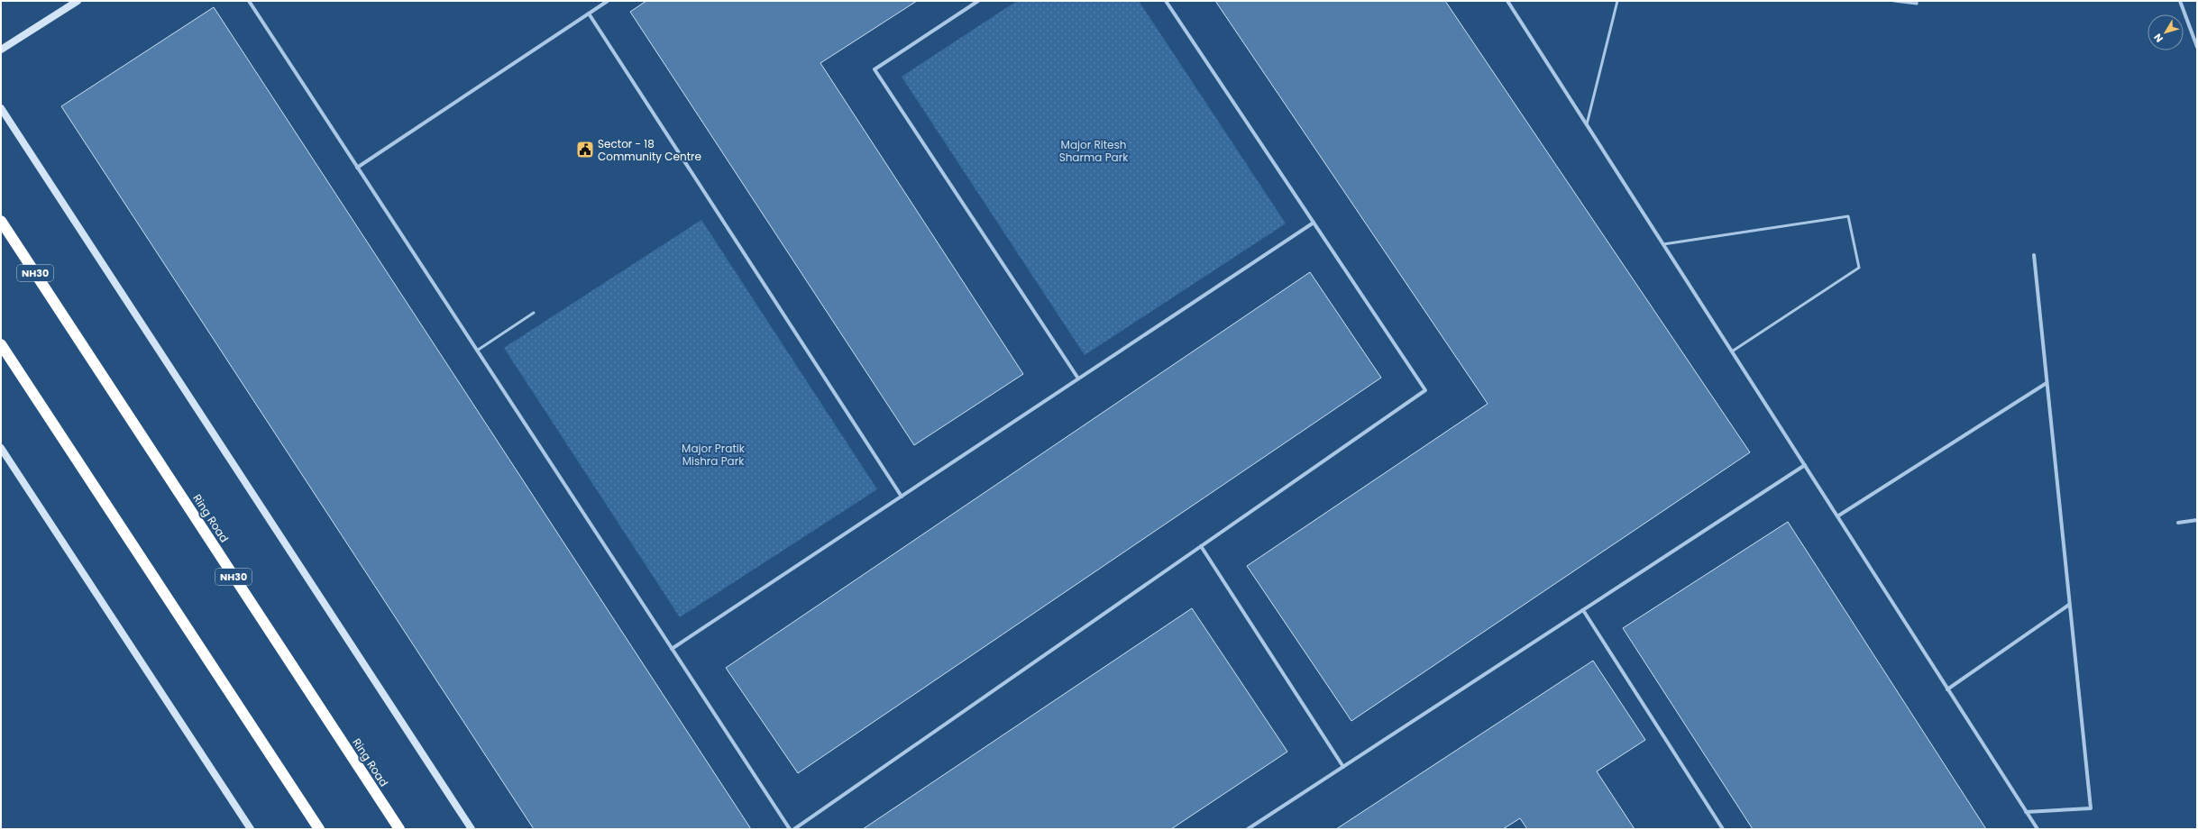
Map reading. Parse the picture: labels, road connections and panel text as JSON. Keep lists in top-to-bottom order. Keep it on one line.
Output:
{"streets":{"highway":["NH30","Ring Road"]},"parks":["Major Ritesh Sharma Park","Major Pratik Mishra Park"],"places":{"public building":["Sector - 18 Community Centre"]},"north":"bottom left"}
